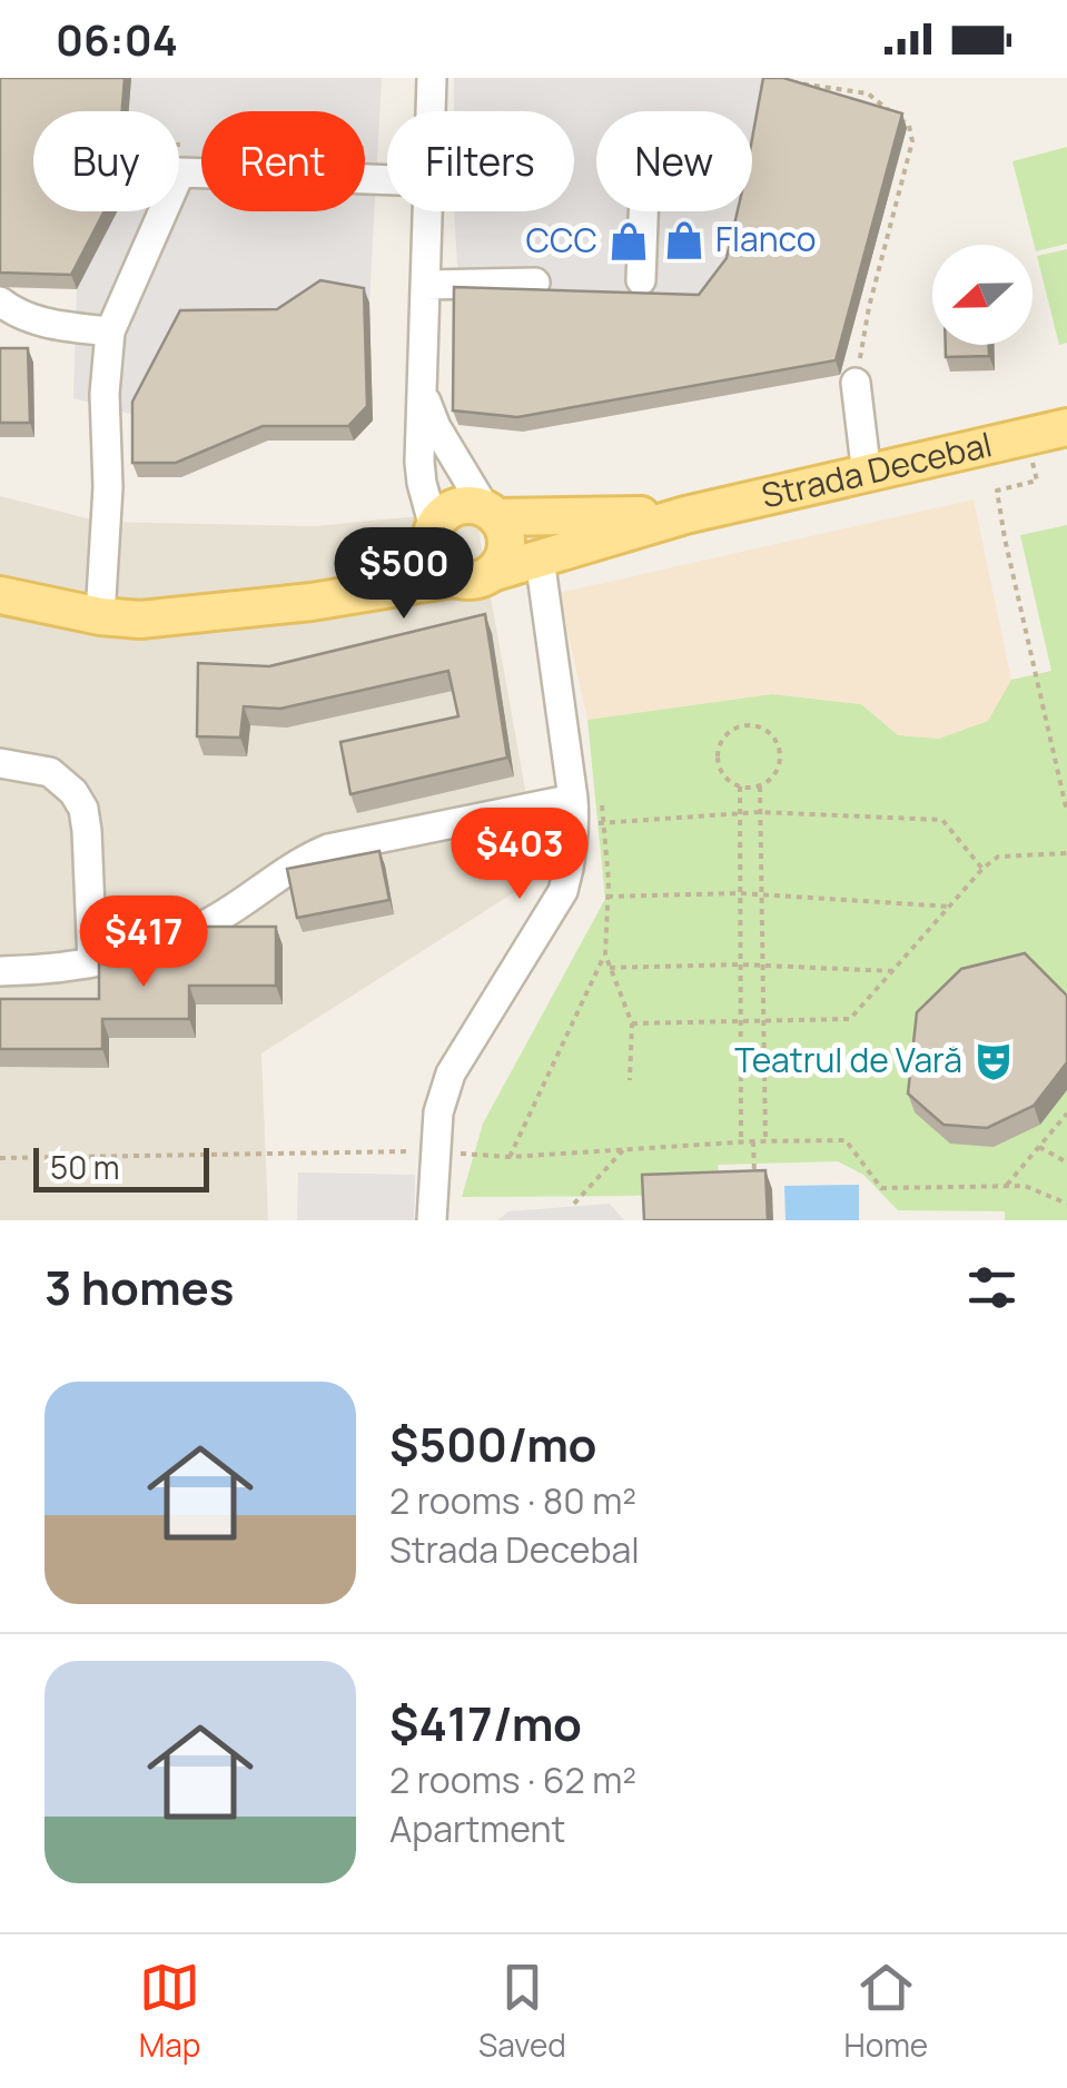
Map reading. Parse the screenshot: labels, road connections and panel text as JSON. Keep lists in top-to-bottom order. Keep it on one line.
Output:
{"streets":{"main road":["Strada Decebal"]},"places":{"shop":["Flanco","CCC"],"theatre":["Teatrul de Vară"]},"scale_bar":"50 m","north":"left","page":{"status":"06:04","chip":["Buy","Rent","Filters","New"],"price":["$500","$403","$417"],"scale":"50 m","heading":"3 homes","list":[{"name":"$500/mo","note":"2 rooms · 80 m² · Strada Decebal"},{"name":"$417/mo","note":"2 rooms · 62 m² · Apartment"}],"tabs":["Map","Saved","Home"]}}
